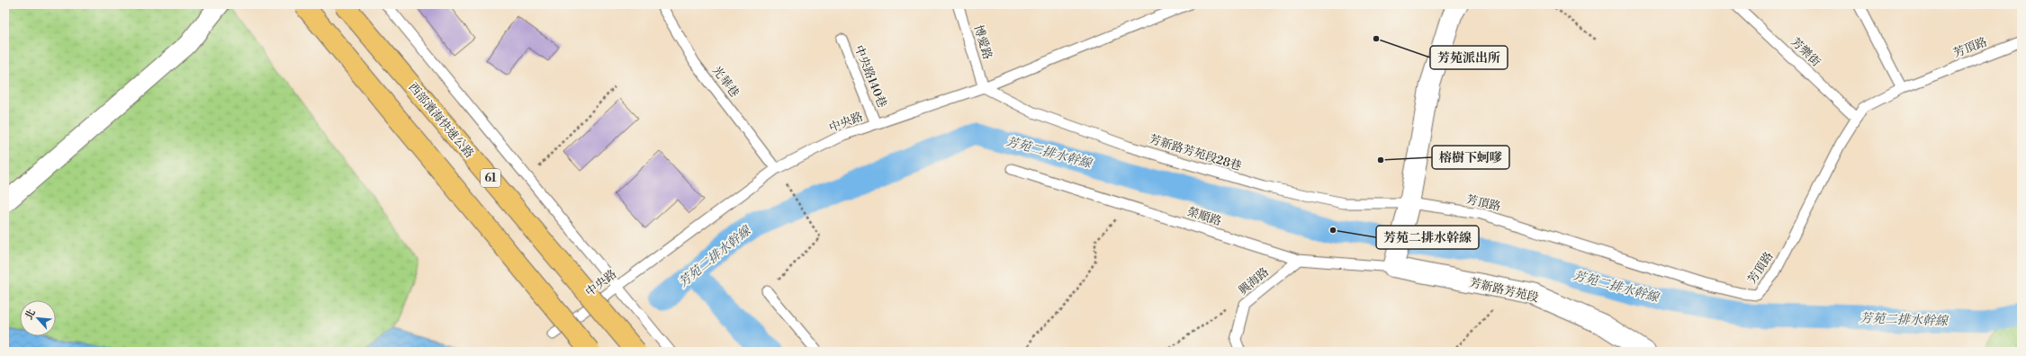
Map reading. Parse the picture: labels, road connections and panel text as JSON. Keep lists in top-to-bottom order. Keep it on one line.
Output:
{"streets":{"highway":["西部濱海快速公路","61"],"street":["芳新路芳苑段"],"lane":["博愛路","芳頂路","芳樂街","中央路140巷","光華巷","中央路","芳新路芳苑段28巷","榮順路","興海路"]},"crossings":[["博愛路","中央路"],["博愛路","芳新路芳苑段28巷"],["芳頂路","芳樂街"],["芳頂路","芳新路芳苑段28巷"],["中央路140巷","中央路"],["光華巷","中央路"],["中央路","芳新路芳苑段28巷"],["榮順路","興海路"],["榮順路","芳新路芳苑段"]],"water":["芳苑二排水幹線"],"places":["芳苑派出所","榕樹下蚵嗲","芳苑二排水幹線"],"north":"top left"}
